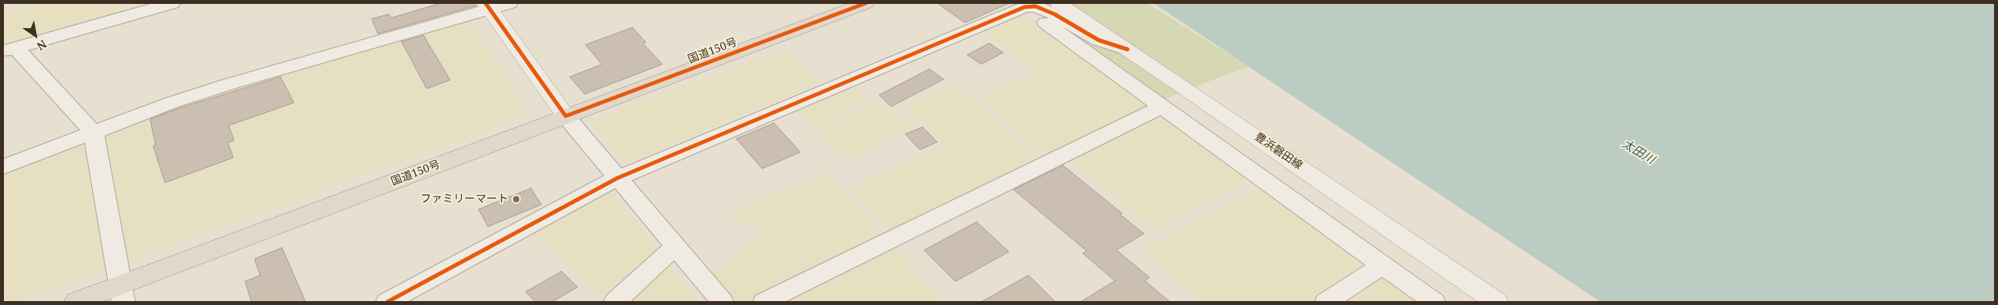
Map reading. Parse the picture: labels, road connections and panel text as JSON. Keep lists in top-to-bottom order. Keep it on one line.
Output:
{"streets":{"highway":["国道150号"],"main road":["豊浜磐田線"]},"water":["太田川"],"places":["ファミリーマート"],"north":"bottom right"}
